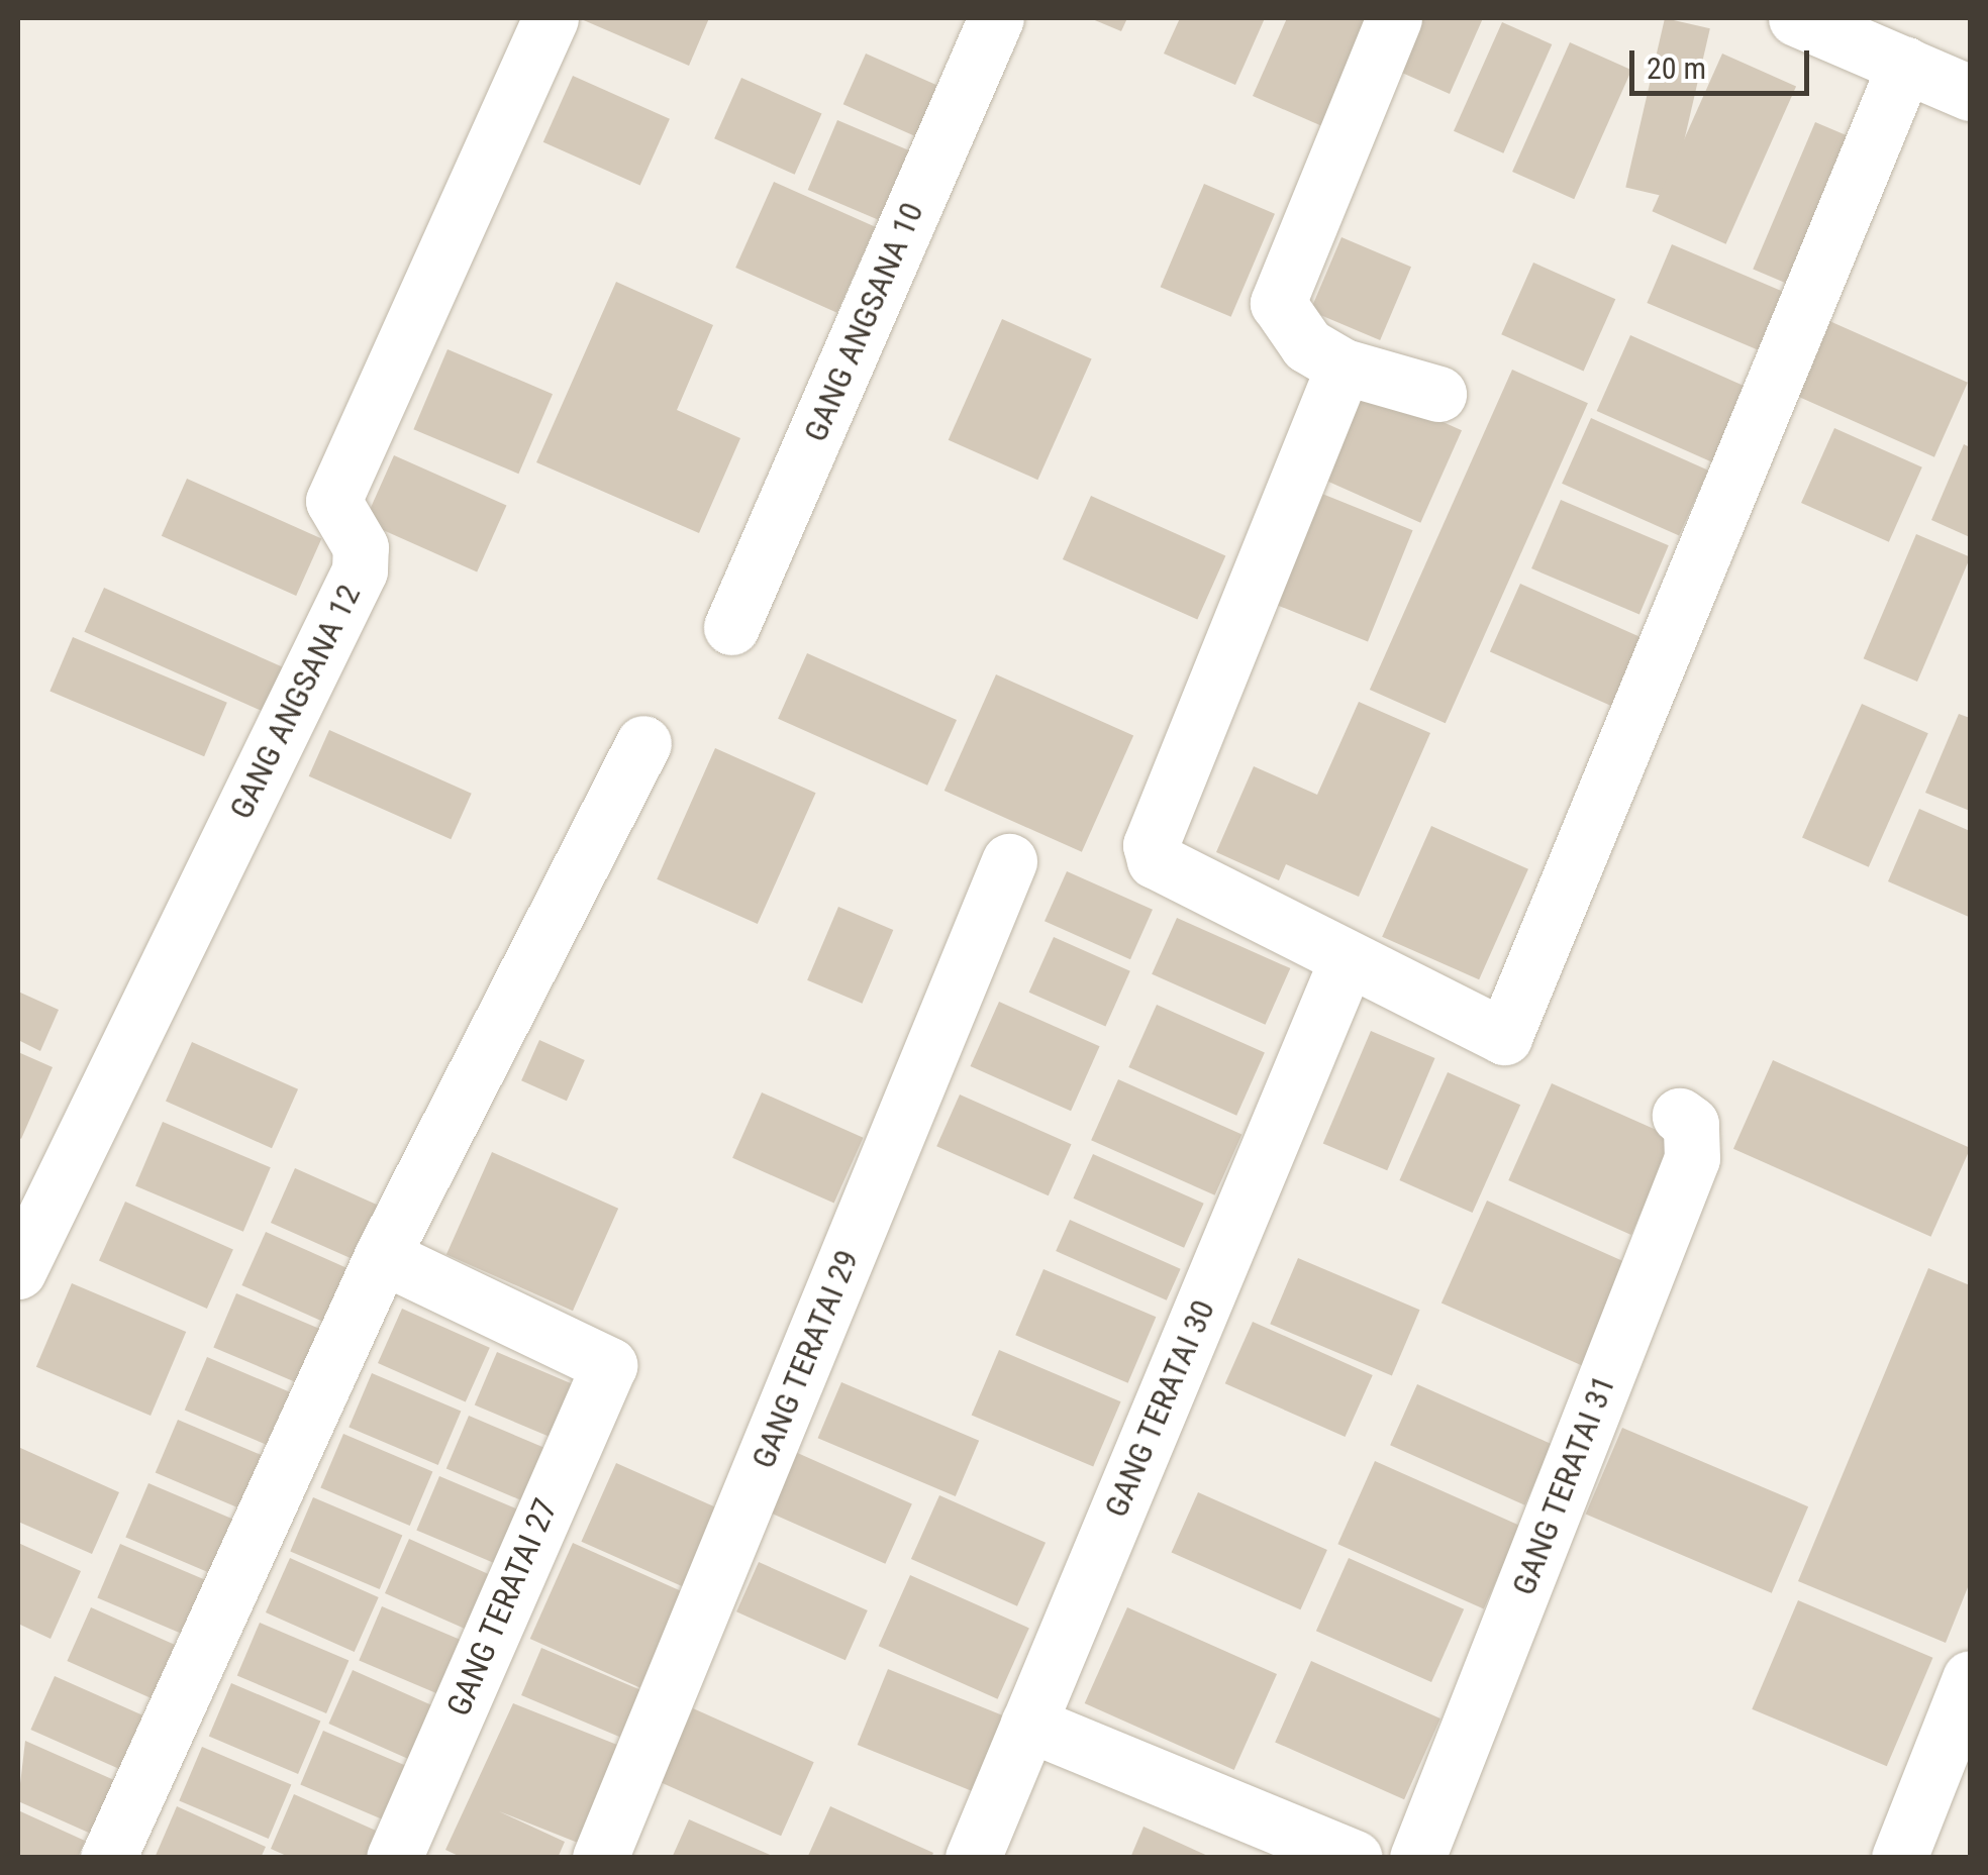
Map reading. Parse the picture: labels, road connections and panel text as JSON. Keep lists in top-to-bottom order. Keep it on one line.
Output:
{"streets":{"street":["GANG ANGSANA 10","GANG ANGSANA 12","GANG TERATAI 29","GANG TERATAI 30","GANG TERATAI 31","GANG TERATAI 27"]},"scale_bar":"20 m"}
